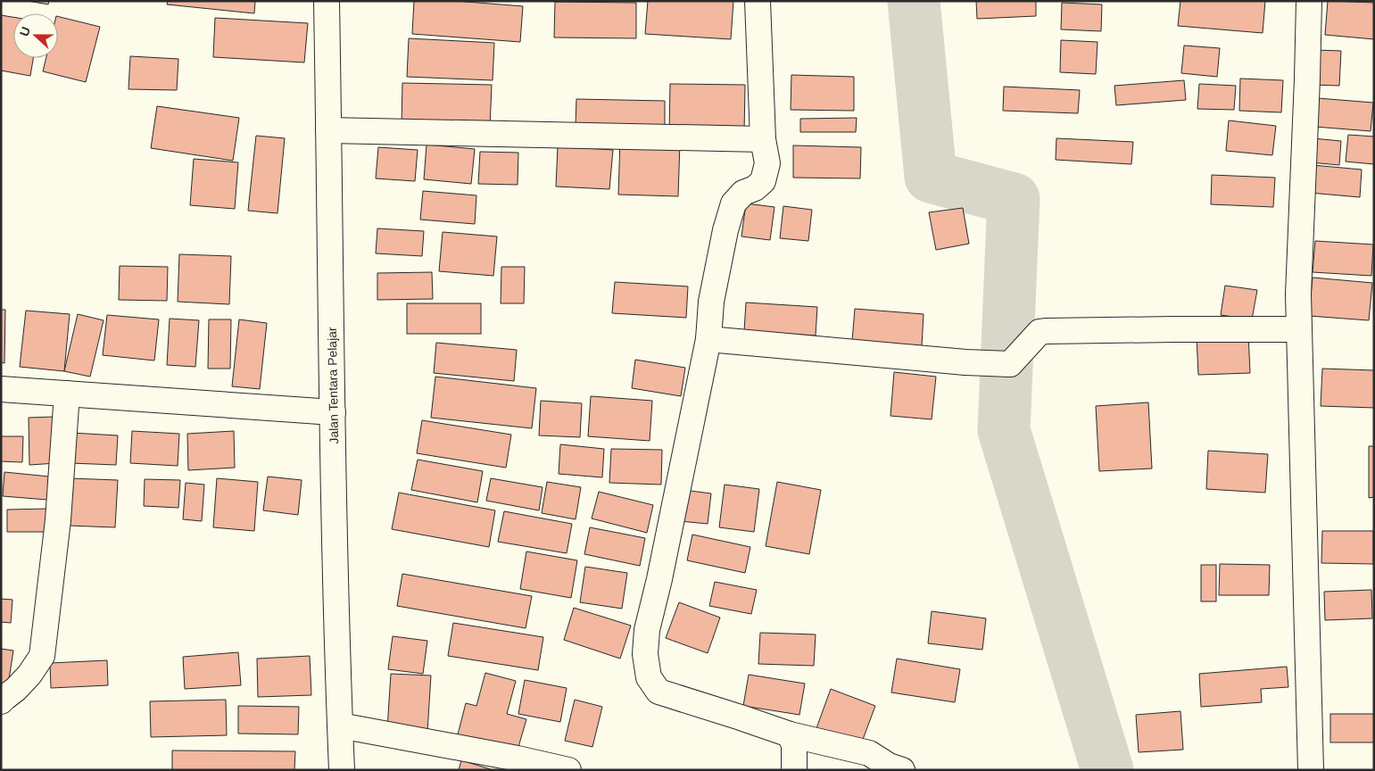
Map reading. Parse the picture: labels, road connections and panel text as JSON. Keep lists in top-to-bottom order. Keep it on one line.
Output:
{"streets":{"main road":["Jalan Tentara Pelajar"]},"north":"left"}
